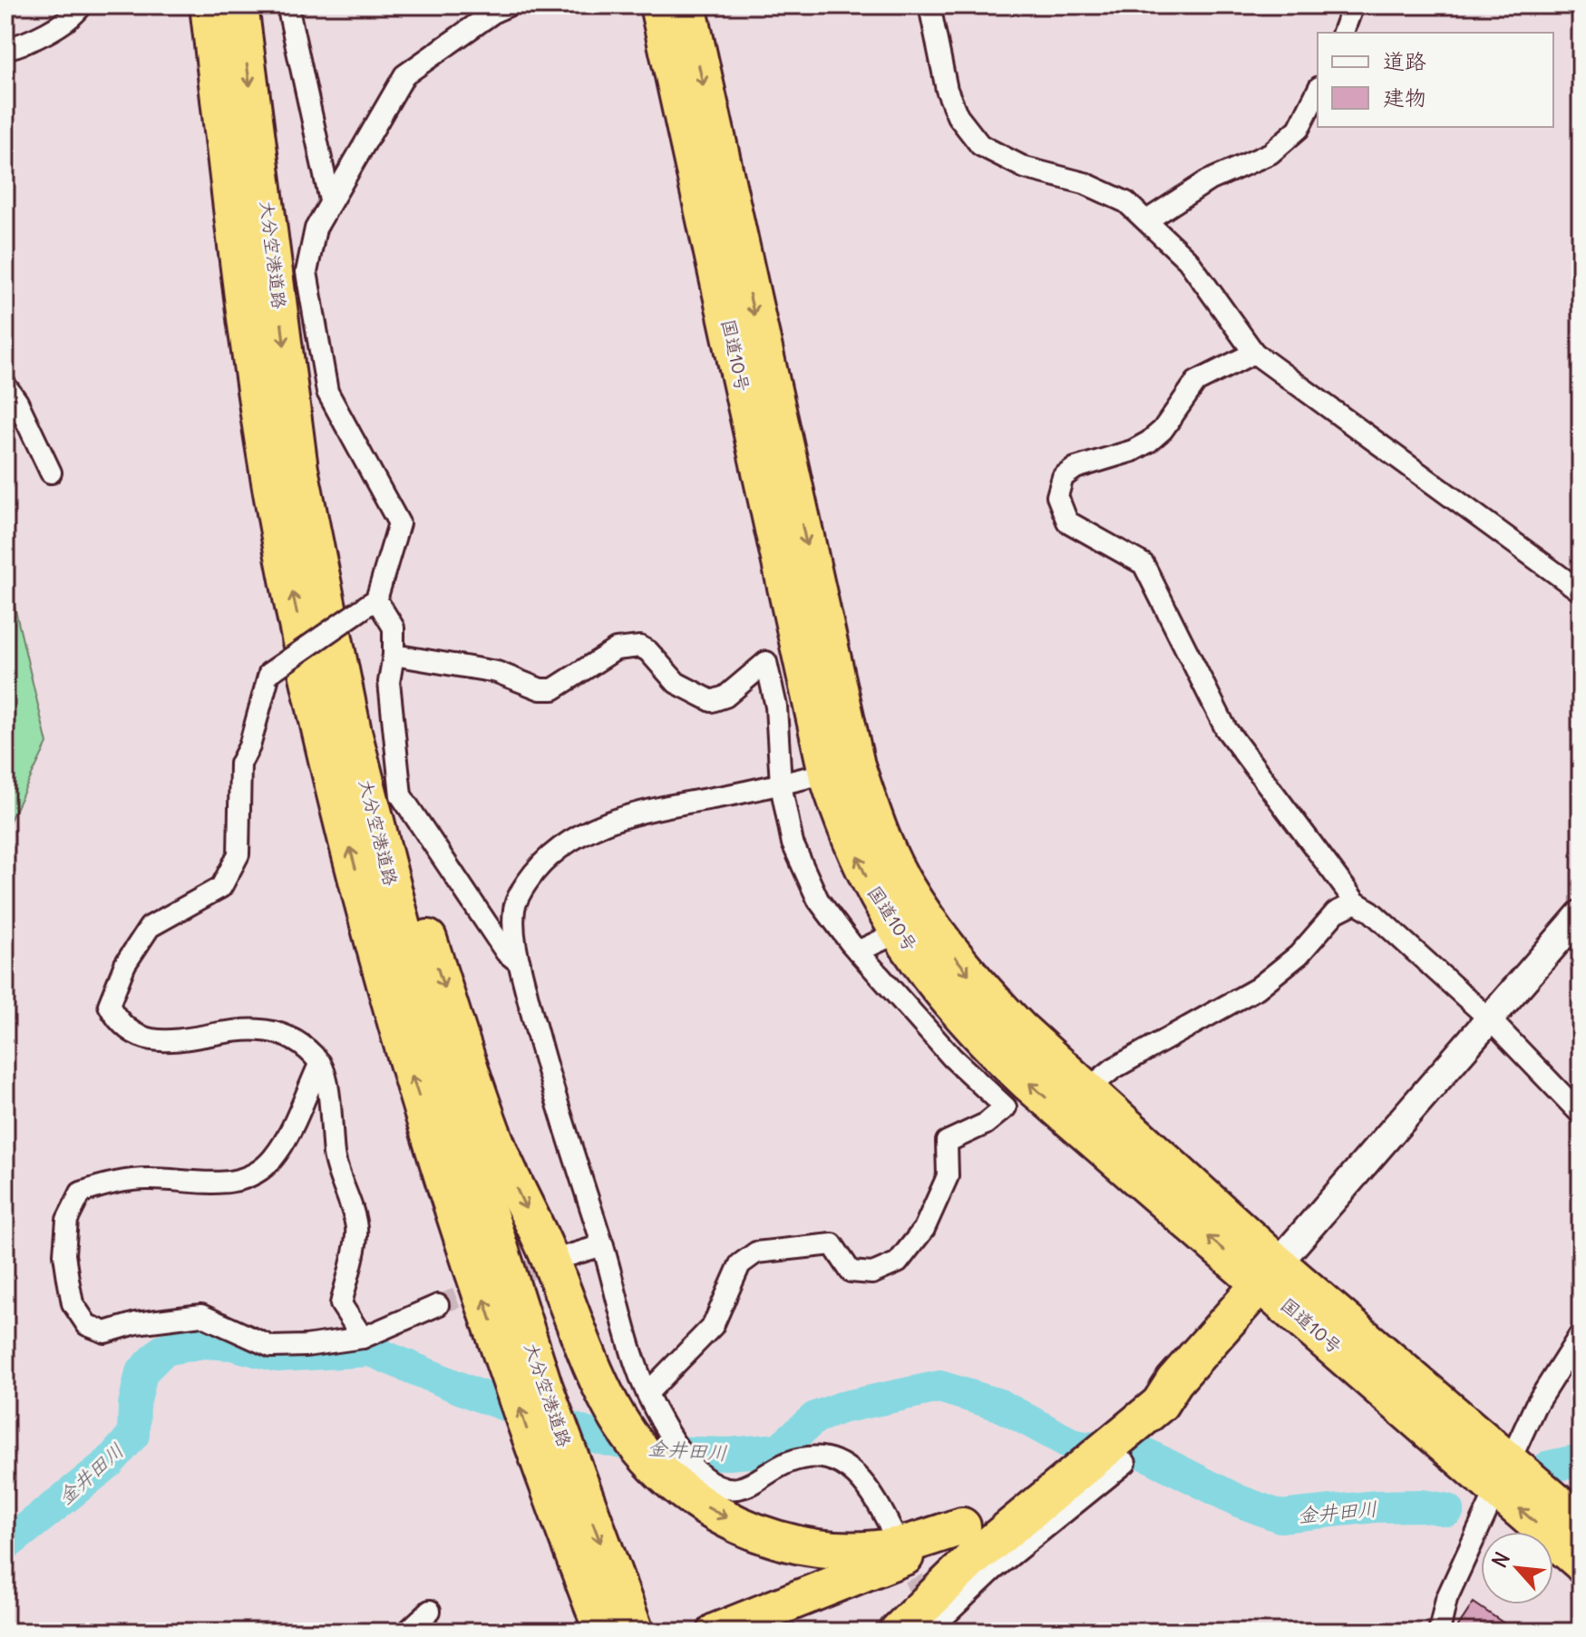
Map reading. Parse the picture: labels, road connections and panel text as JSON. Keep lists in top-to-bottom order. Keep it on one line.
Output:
{"streets":{"highway":["大分空港道路","国道10号"]},"water":["金井田川"],"legend":["道路","建物"],"north":"top left"}
